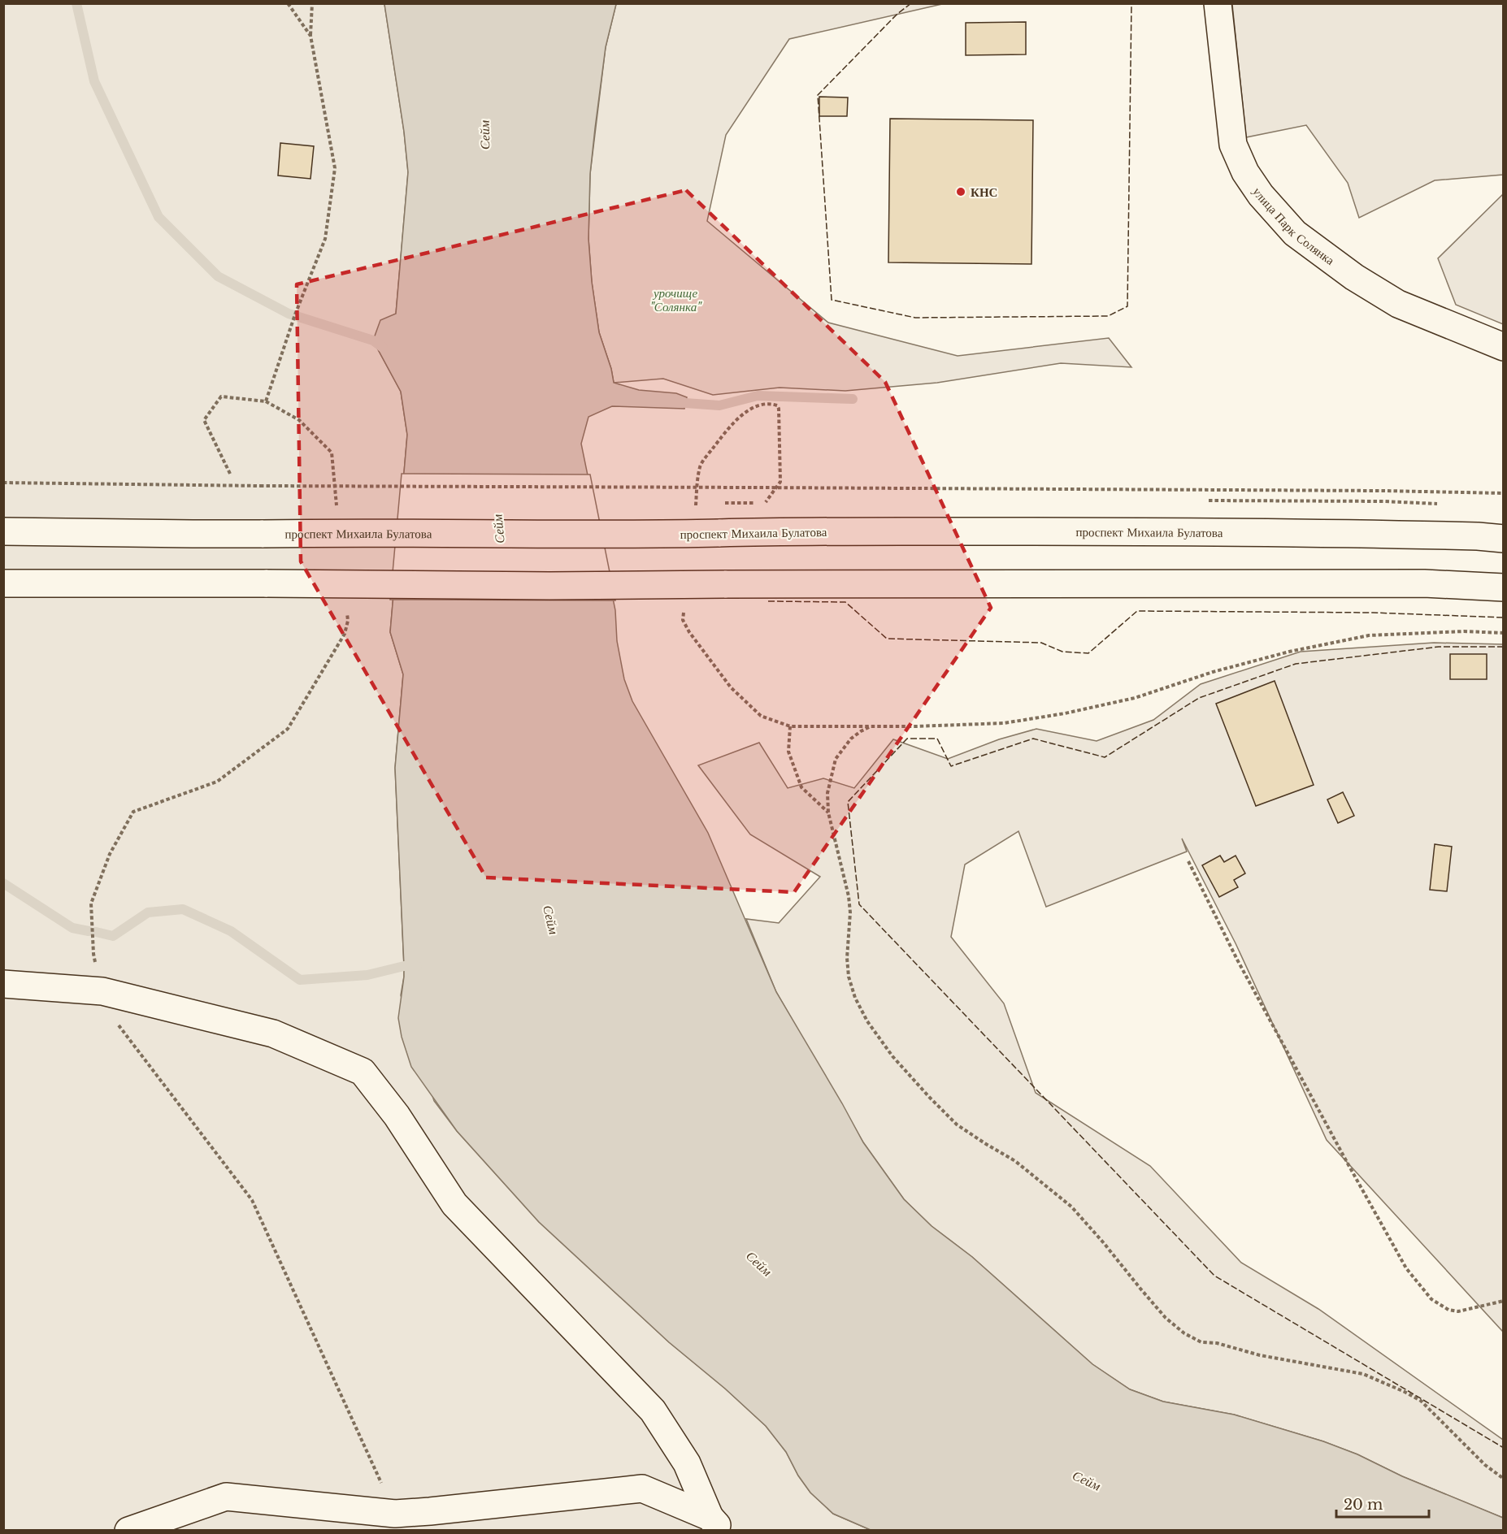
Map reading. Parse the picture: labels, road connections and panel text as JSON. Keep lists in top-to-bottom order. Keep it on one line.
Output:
{"streets":{"street":["улица Парк Солянка","проспект Михаила Булатова"]},"water":["Сейм"],"parks":["урочище \"Солянка\""],"places":["КНС"],"scale_bar":"20 m"}
